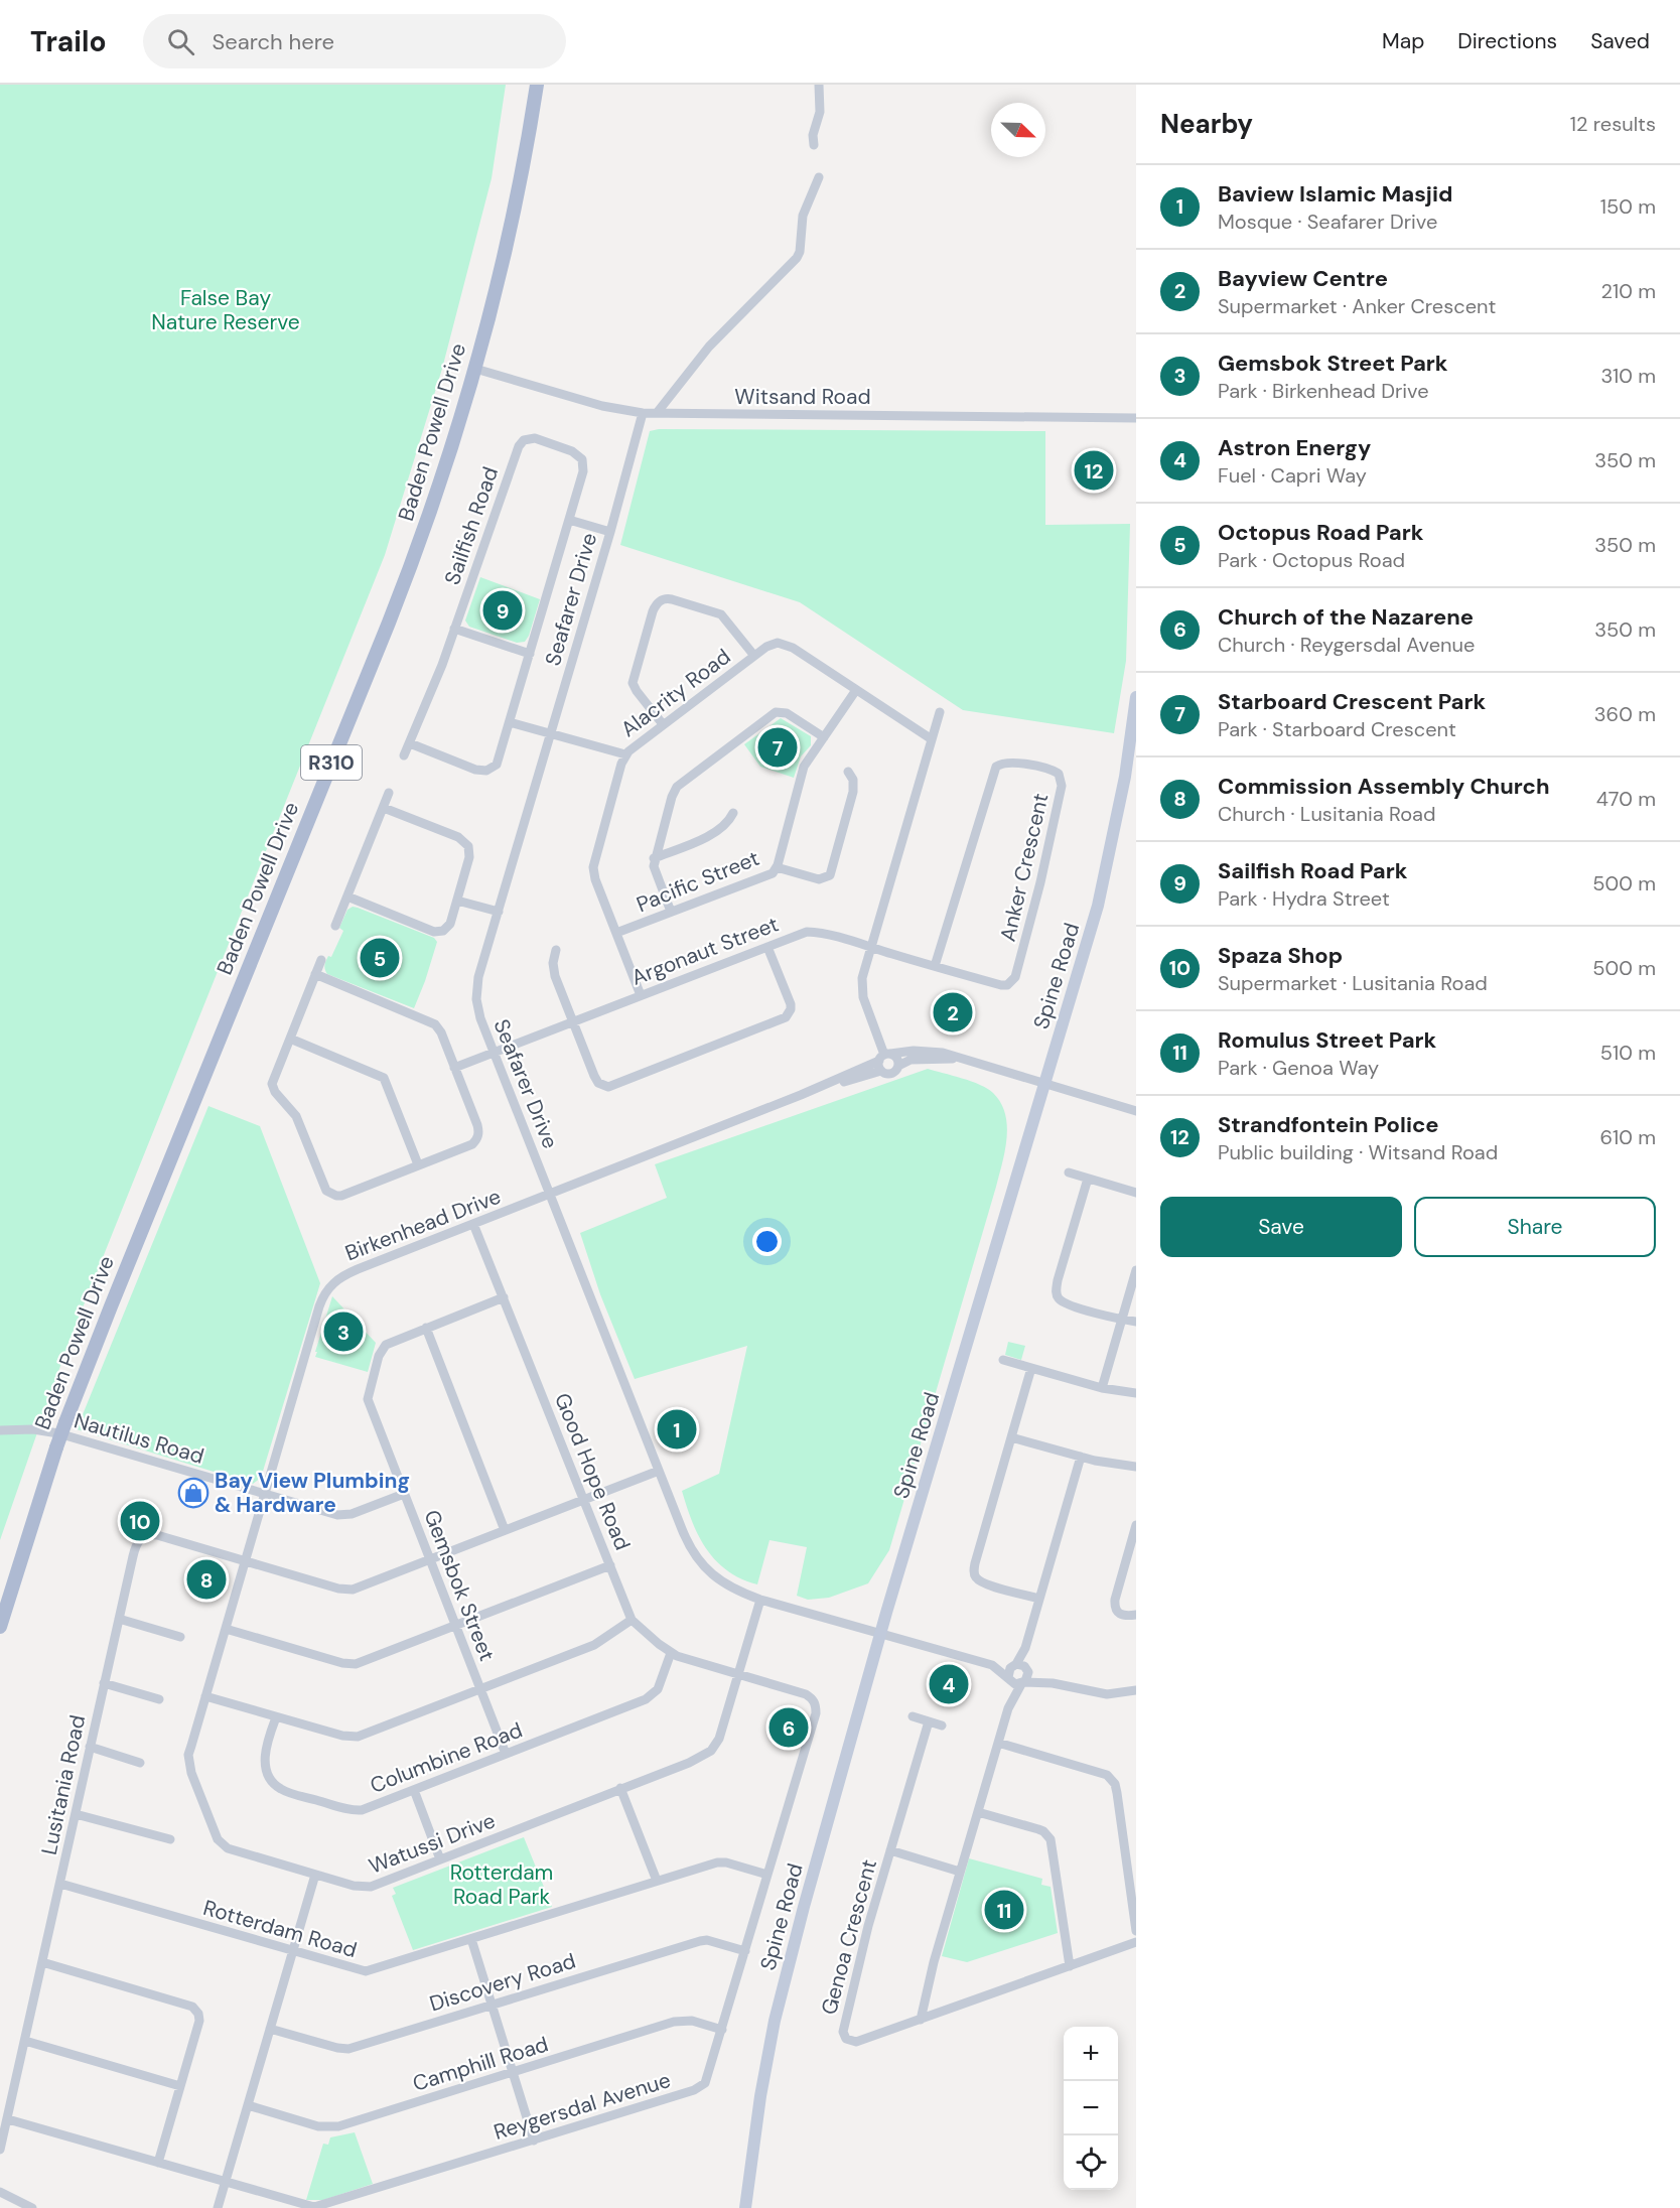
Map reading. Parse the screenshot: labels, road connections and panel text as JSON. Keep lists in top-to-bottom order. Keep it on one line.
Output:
{"streets":{"main road":["Baden Powell Drive","R310","Spine Road"],"street":["Witsand Road","Sailfish Road","Seafarer Drive","Alacrity Road","Anker Crescent","Pacific Street","Argonaut Street","Birkenhead Drive","Nautilus Road","Good Hope Road","Gemsbok Street","Columbine Road","Lusitania Road","Watussi Drive","Rotterdam Road","Genoa Crescent","Discovery Road","Camphill Road","Reygersdal Avenue"]},"crossings":[["Witsand Road","Baden Powell Drive"],["Witsand Road","Seafarer Drive"],["Seafarer Drive","Argonaut Street"],["Seafarer Drive","Spine Road"],["Seafarer Drive","Birkenhead Drive"],["Seafarer Drive","Watussi Drive"],["Alacrity Road","Pacific Street"],["Alacrity Road","Argonaut Street"],["Anker Crescent","Argonaut Street"],["Spine Road","Birkenhead Drive"],["Birkenhead Drive","Nautilus Road"],["Birkenhead Drive","Good Hope Road"],["Birkenhead Drive","Lusitania Road"],["Birkenhead Drive","Watussi Drive"],["Nautilus Road","Gemsbok Street"],["Good Hope Road","Gemsbok Street"],["Good Hope Road","Columbine Road"],["Good Hope Road","Watussi Drive"],["Good Hope Road","Reygersdal Avenue"],["Gemsbok Street","Columbine Road"],["Lusitania Road","Watussi Drive"],["Lusitania Road","Rotterdam Road"],["Lusitania Road","Reygersdal Avenue"],["Watussi Drive","Reygersdal Avenue"],["Rotterdam Road","Reygersdal Avenue"],["Discovery Road","Reygersdal Avenue"],["Camphill Road","Reygersdal Avenue"]],"parks":["False Bay Nature Reserve","Rotterdam Road Park"],"places":{"shop":["Bay View Plumbing & Hardware"]},"north":"bottom right","page":{"header":"Trailo","search":"Search here","nav":["Map","Directions","Saved"],"heading":["Nearby","12 results"],"list":[{"mark":"1","name":"Baview Islamic Masjid","note":"Mosque · Seafarer Drive","value":"150 m"},{"mark":"2","name":"Bayview Centre","note":"Supermarket · Anker Crescent","value":"210 m"},{"mark":"3","name":"Gemsbok Street Park","note":"Park · Birkenhead Drive","value":"310 m"},{"mark":"4","name":"Astron Energy","note":"Fuel · Capri Way","value":"350 m"},{"mark":"5","name":"Octopus Road Park","note":"Park · Octopus Road","value":"350 m"},{"mark":"6","name":"Church of the Nazarene","note":"Church · Reygersdal Avenue","value":"350 m"},{"mark":"7","name":"Starboard Crescent Park","note":"Park · Starboard Crescent","value":"360 m"},{"mark":"8","name":"Commission Assembly Church","note":"Church · Lusitania Road","value":"470 m"},{"mark":"9","name":"Sailfish Road Park","note":"Park · Hydra Street","value":"500 m"},{"mark":"10","name":"Spaza Shop","note":"Supermarket · Lusitania Road","value":"500 m"},{"mark":"11","name":"Romulus Street Park","note":"Park · Genoa Way","value":"510 m"},{"mark":"12","name":"Strandfontein Police","note":"Public building · Witsand Road","value":"610 m"}],"pins":["12","9","7","5","2","3","1","10","8","4","6","11"],"buttons":["Save","Share"],"map_buttons":["+","−"]}}
